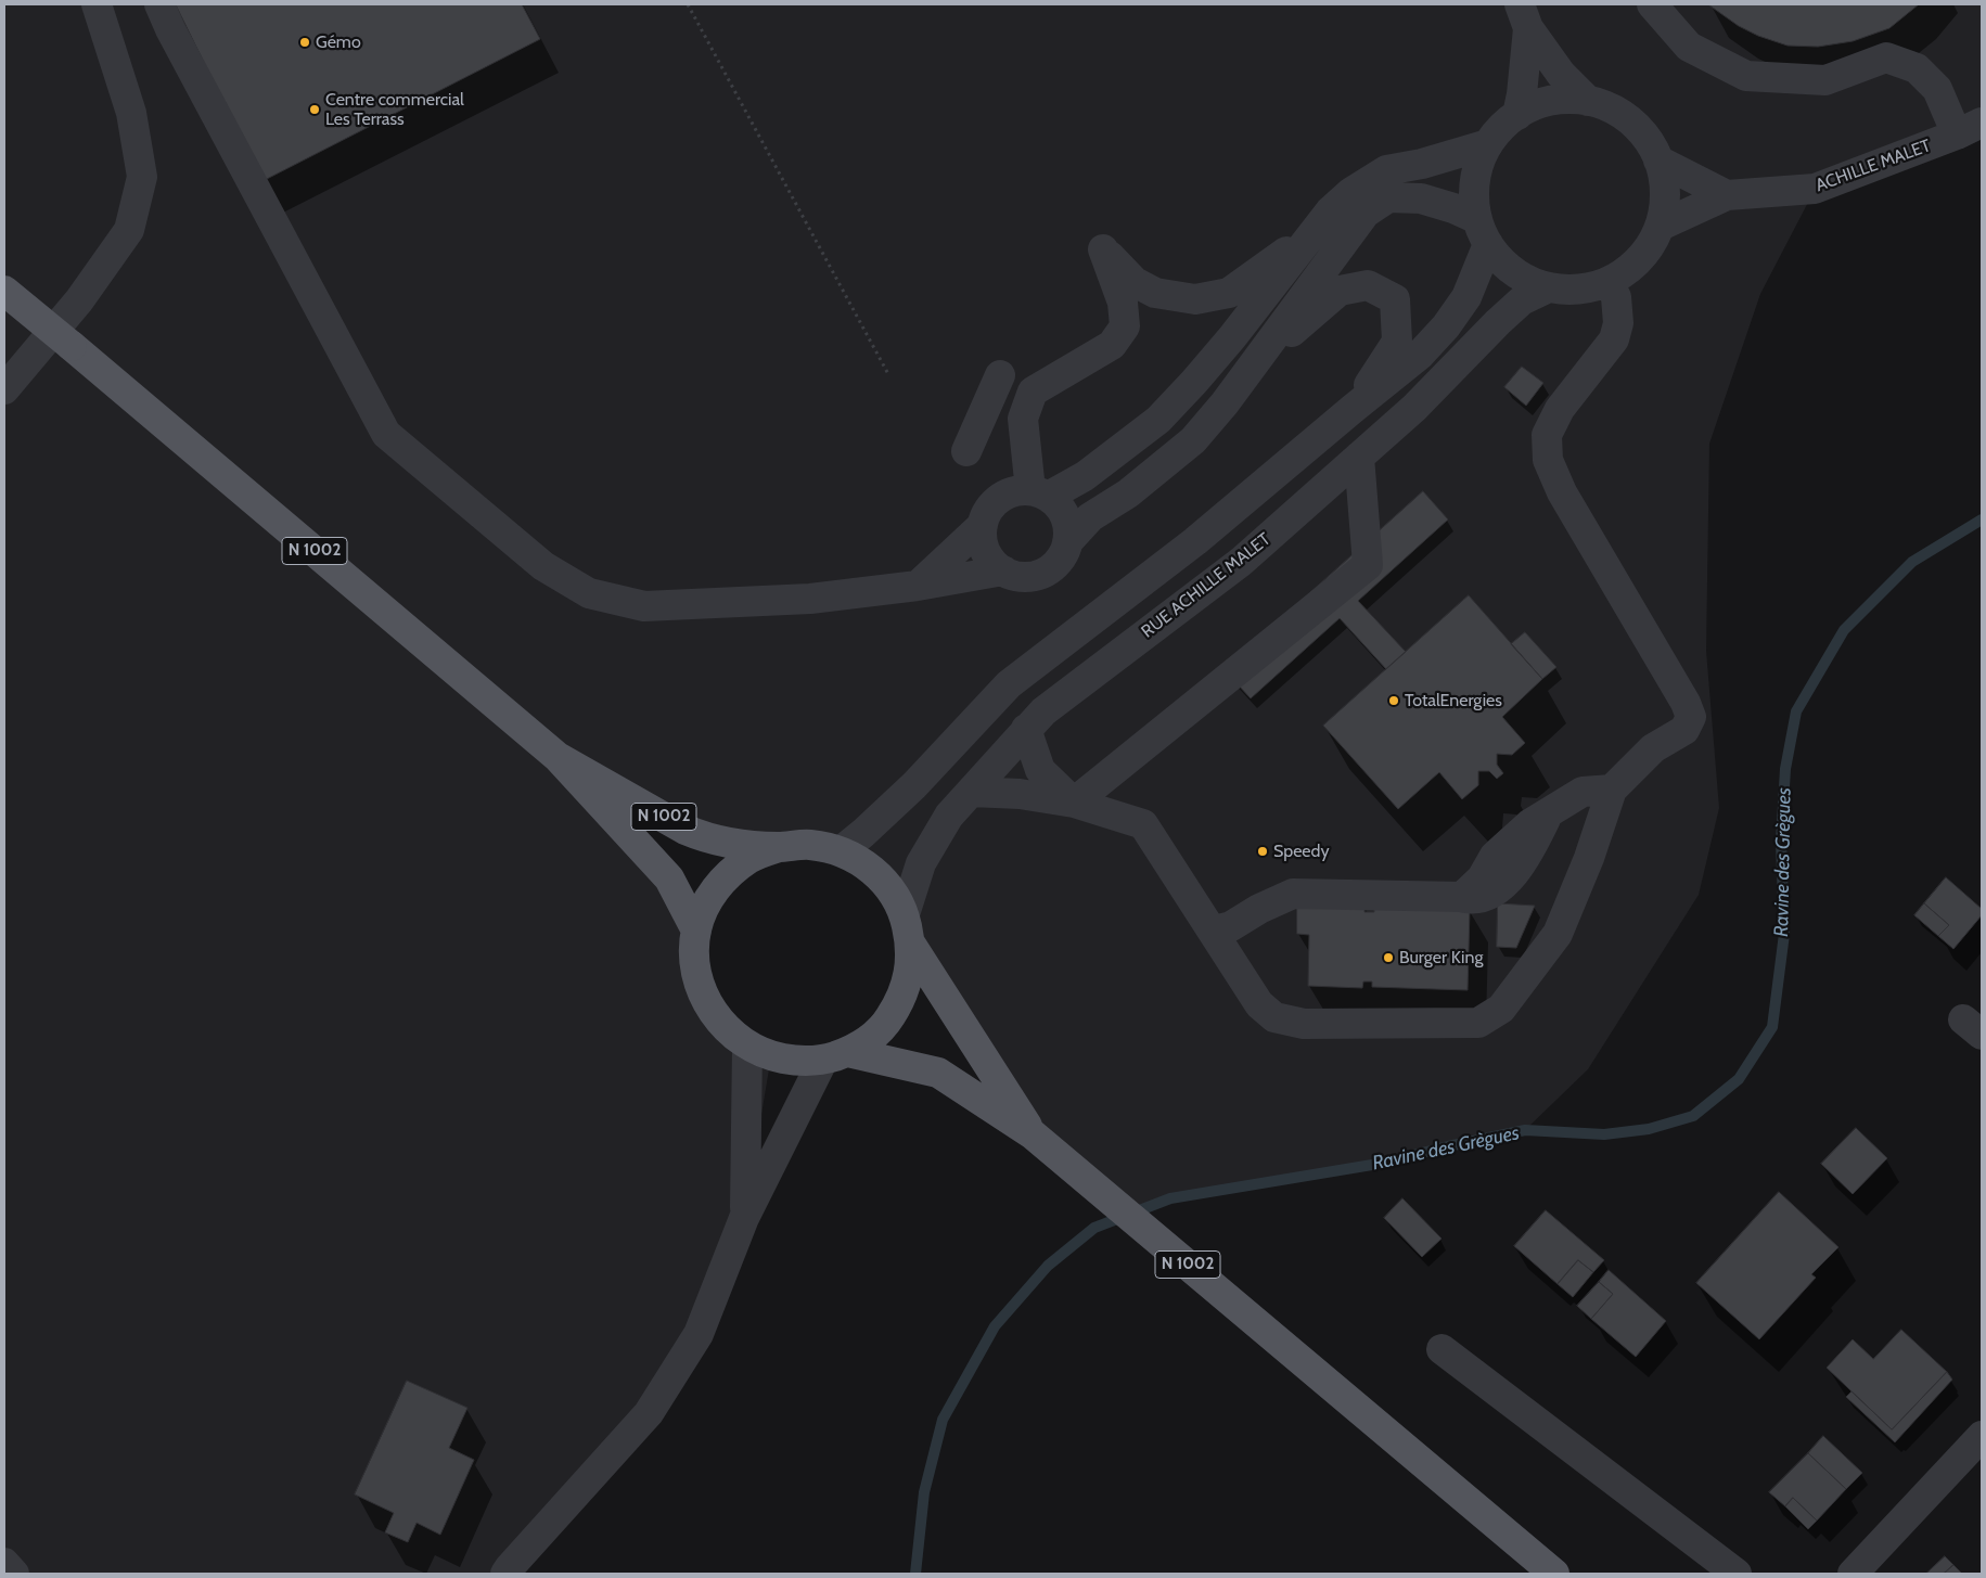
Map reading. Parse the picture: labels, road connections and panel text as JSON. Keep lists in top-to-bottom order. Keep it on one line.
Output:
{"streets":{"main road":["N 1002"],"street":["ACHILLE MALET","RUE ACHILLE MALET"]},"water":["Ravine des Grègues"],"places":["Gémo","Centre commercial Les Terrass","TotalEnergies","Speedy","Burger King"]}
